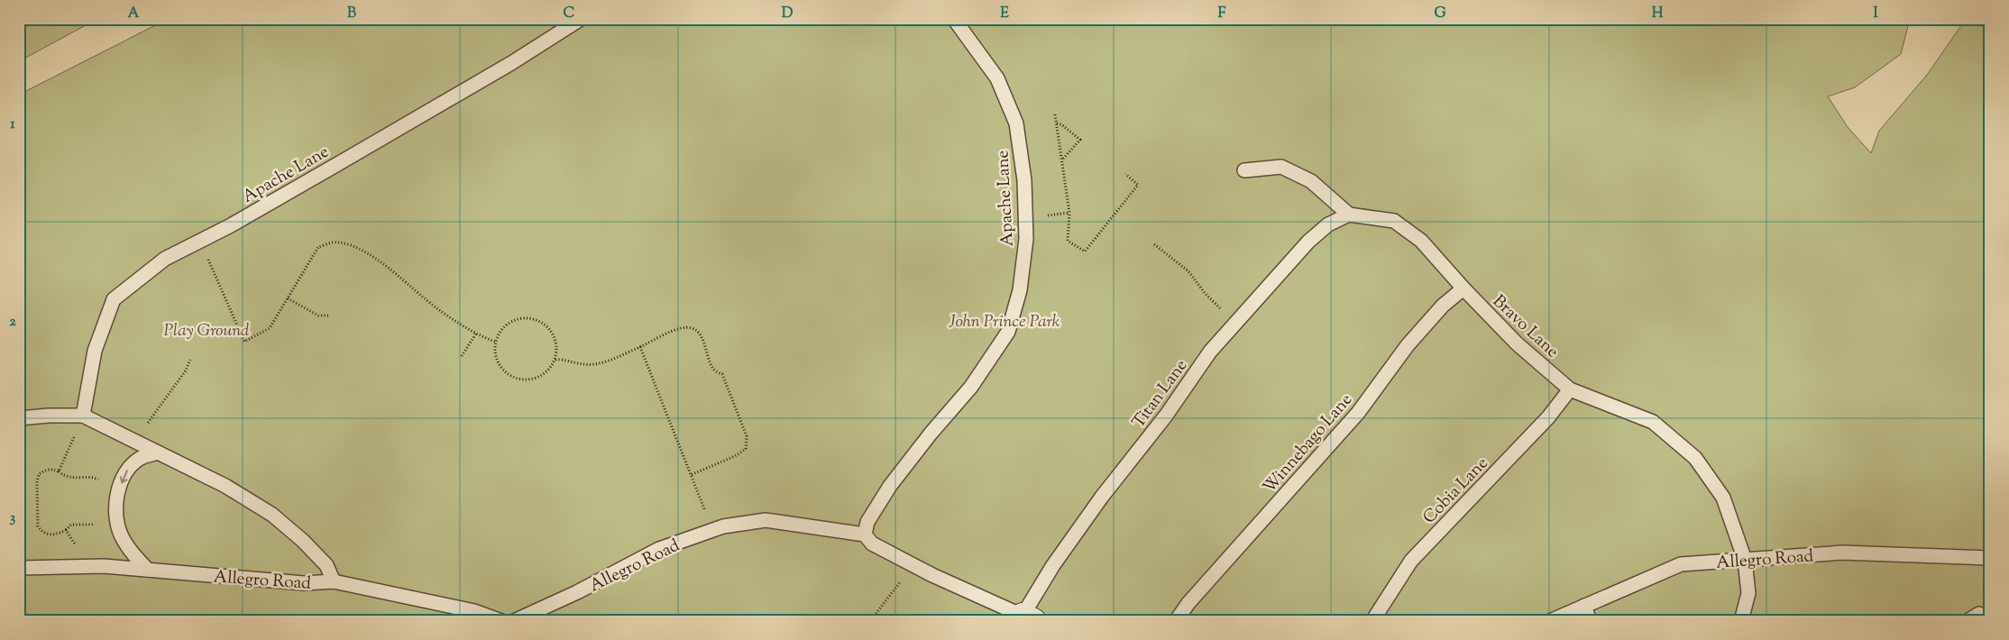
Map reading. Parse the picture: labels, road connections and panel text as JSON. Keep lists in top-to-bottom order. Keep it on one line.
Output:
{"streets":{"lane":["Apache Lane","Bravo Lane","Titan Lane","Winnebago Lane","Cobia Lane","Allegro Road"]},"crossings":[["Apache Lane","Allegro Road"],["Bravo Lane","Titan Lane"],["Bravo Lane","Winnebago Lane"],["Bravo Lane","Cobia Lane"],["Bravo Lane","Allegro Road"]],"parks":["John Prince Park","Play Ground"],"grid":{"columns":["A","B","C","D","E","F","G","H","I"],"rows":["1","2","3"]}}
